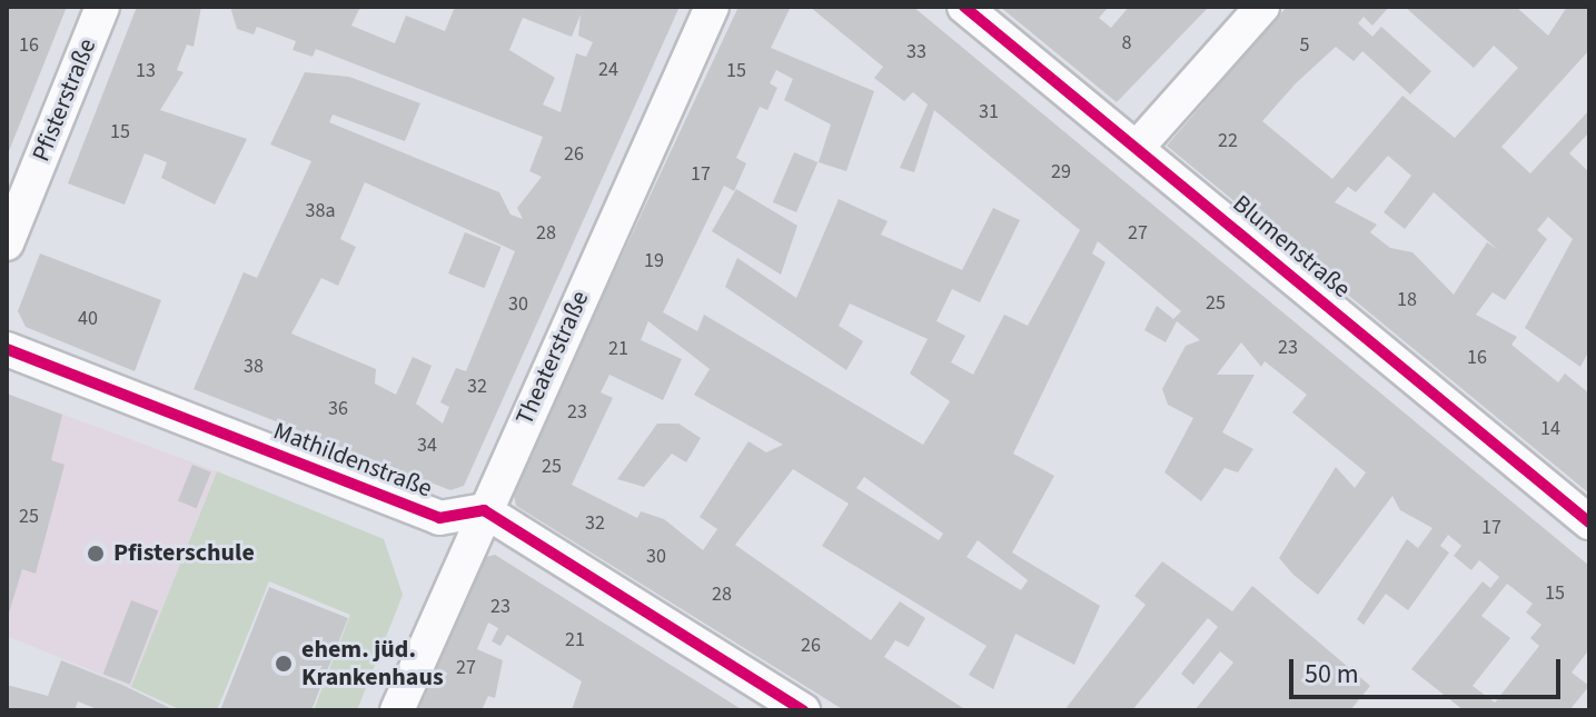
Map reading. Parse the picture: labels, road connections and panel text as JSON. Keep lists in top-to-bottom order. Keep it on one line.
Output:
{"streets":{"street":["Pfisterstraße","Blumenstraße","Theaterstraße","Mathildenstraße"]},"crossings":[["Theaterstraße","Mathildenstraße"]],"places":["Pfisterschule","ehem. jüd. Krankenhaus"],"house_numbers":["8","16","5","33","24","13","15","31","15","22","26","29","17","38a","28","27","19","18","25","30","40","23","21","16","38","32","36","23","14","34","25","25","32","17","30","15","28","23","21","26","27"],"scale_bar":"50 m"}
